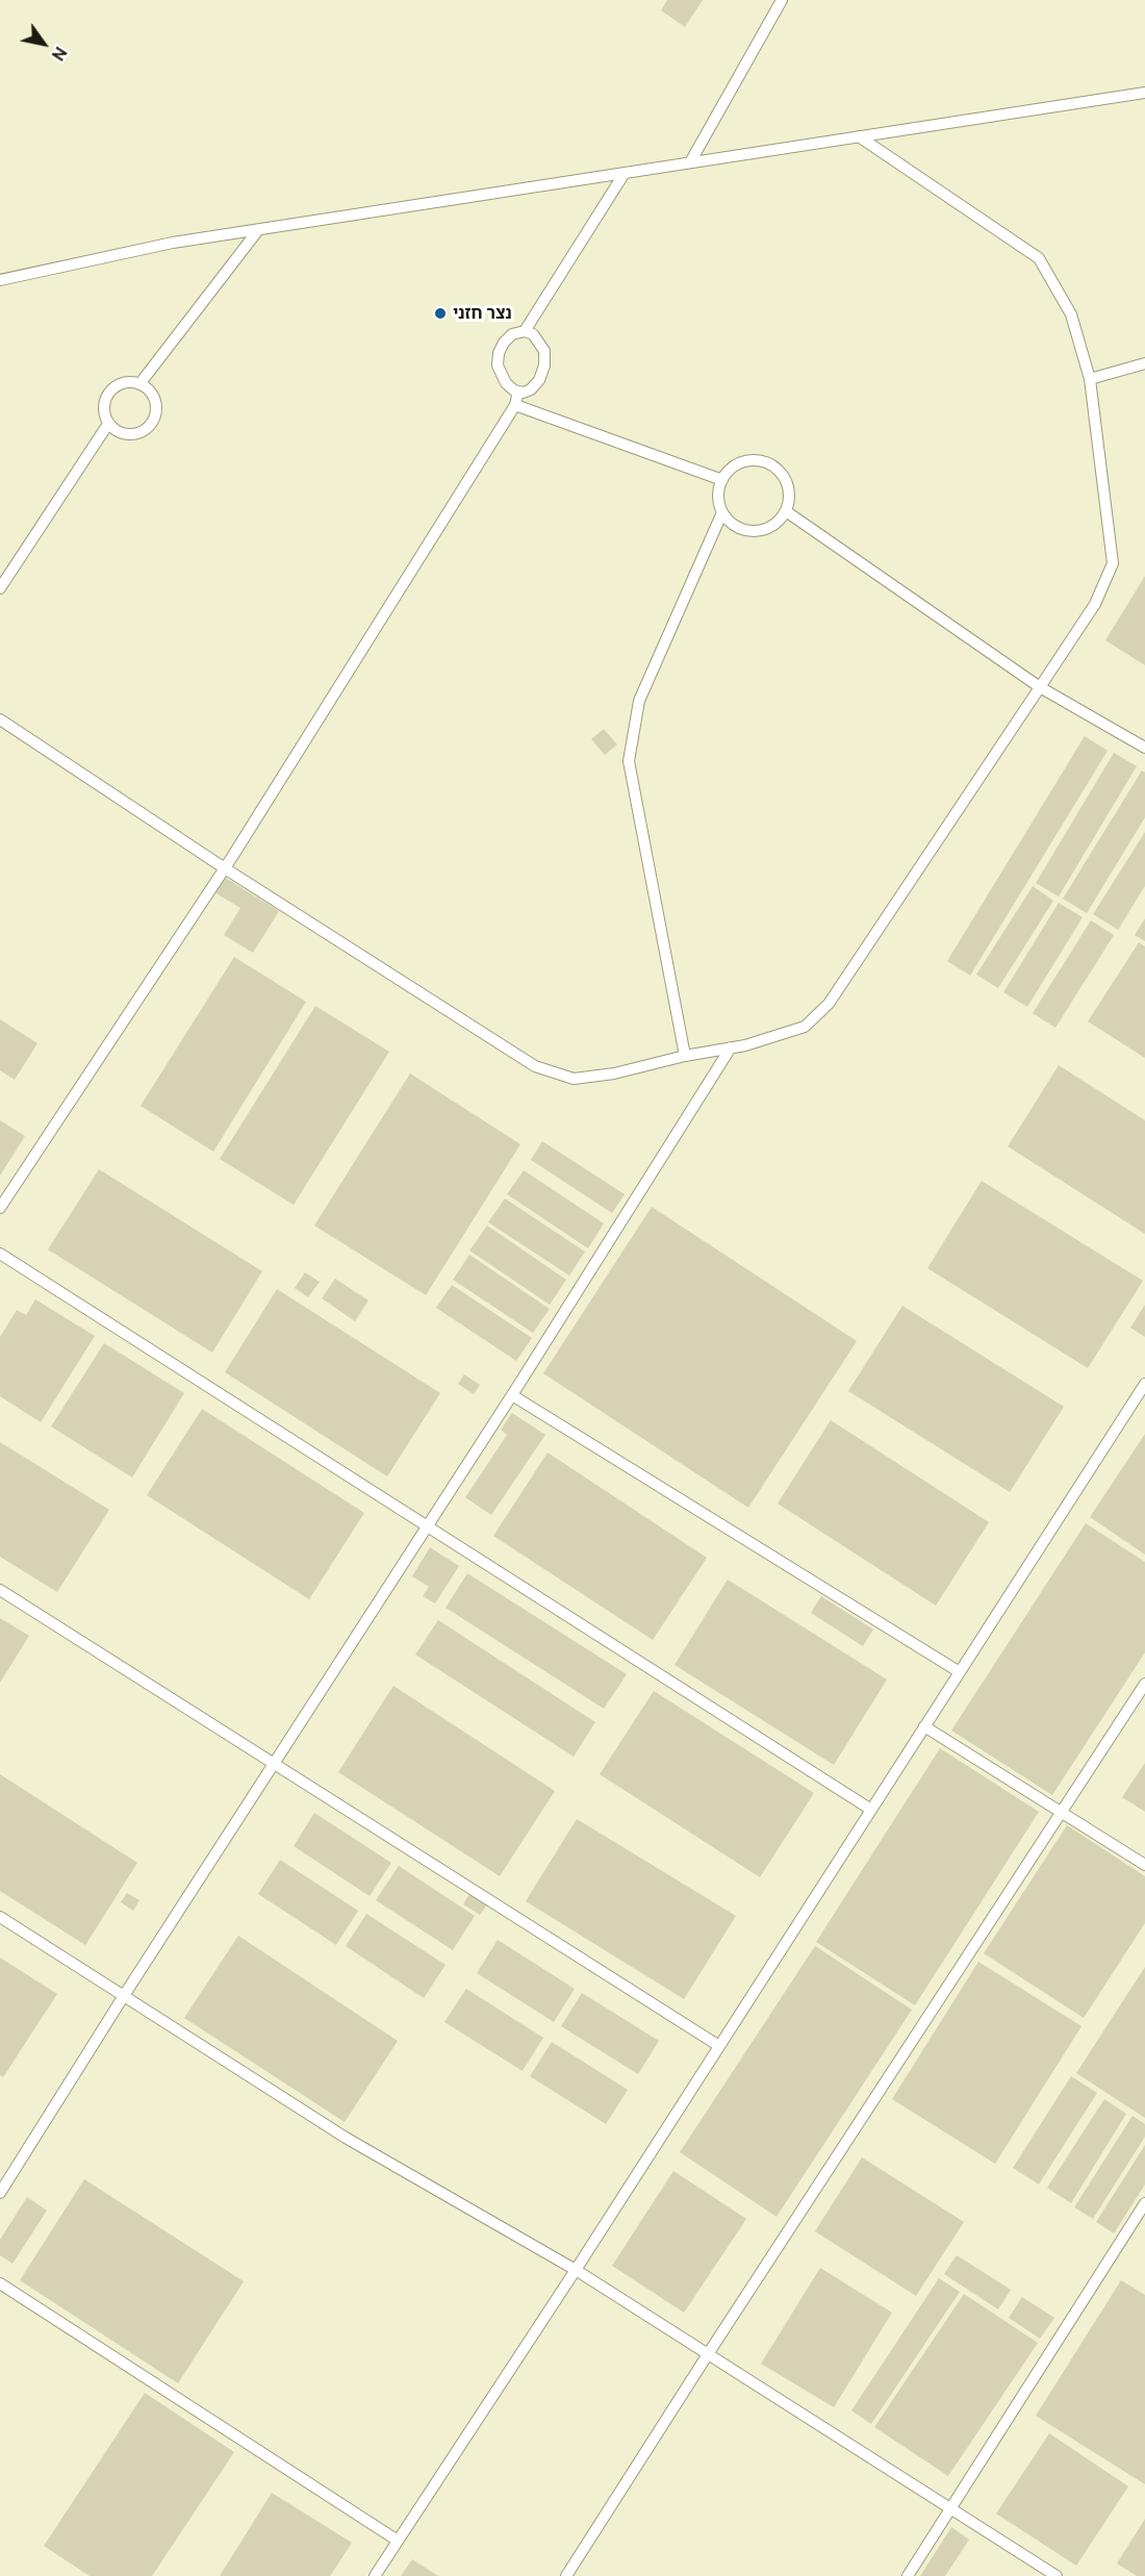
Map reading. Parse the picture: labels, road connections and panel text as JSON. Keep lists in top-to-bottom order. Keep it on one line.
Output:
{"places":["נצר חזני"],"north":"bottom right"}
